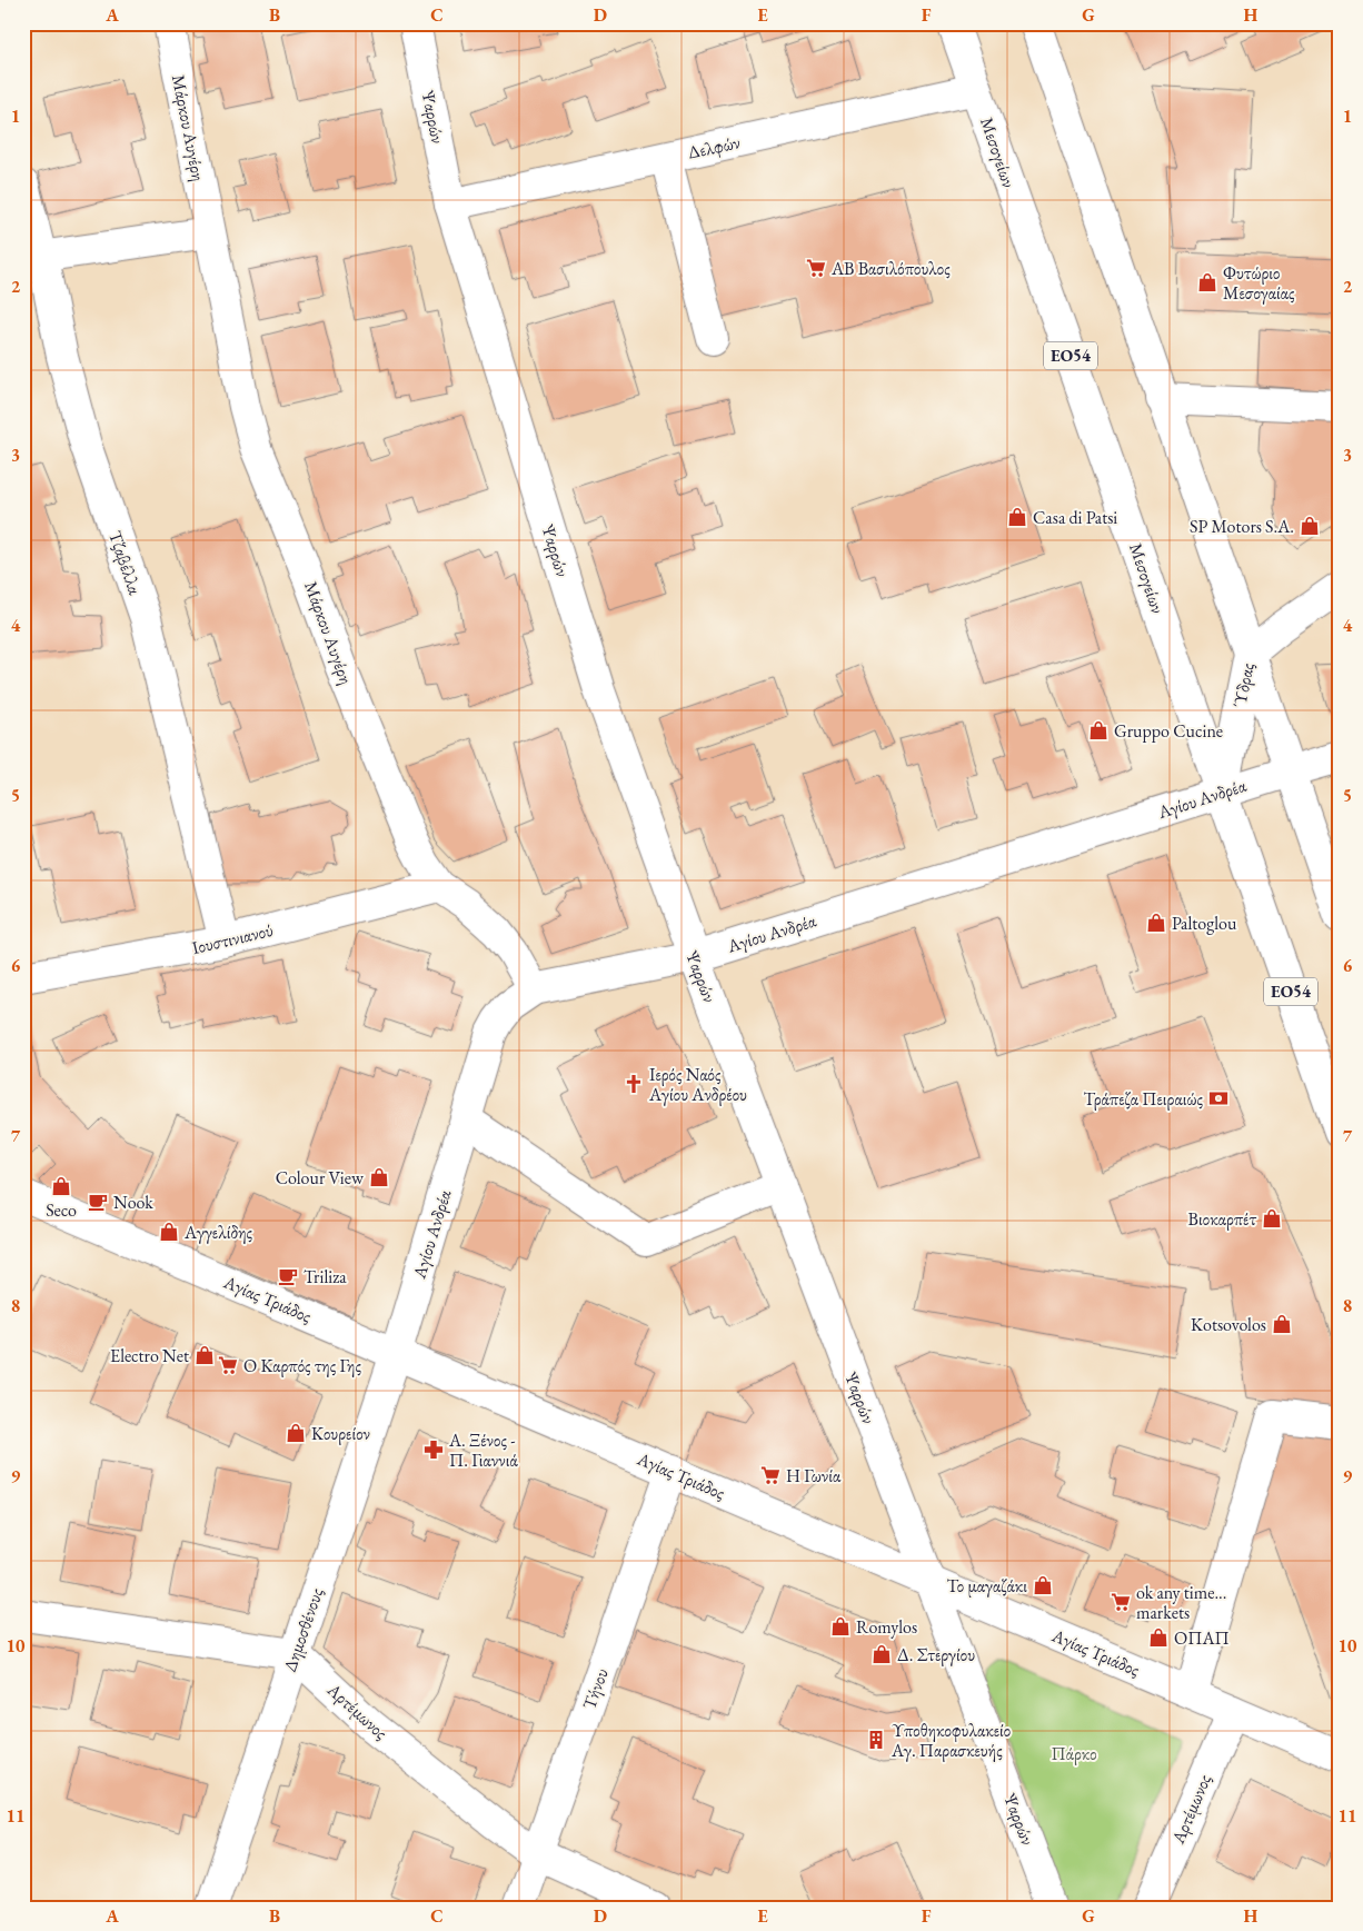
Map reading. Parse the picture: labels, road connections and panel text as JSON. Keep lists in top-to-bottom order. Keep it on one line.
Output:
{"streets":{"street":["Ψαρρών","Μάρκου Αυγέρη","Δελφών","Μεσογείων","ΕΟ54","Τζαβέλλα","Ύδρας","Αγίου Ανδρέα","Ιουστινιανού","Αγίας Τριάδος","Δημοσθένους","Τήνου","Αρτέμωνος"]},"crossings":[["Ψαρρών","Δελφών"],["Ψαρρών","Αγίου Ανδρέα"],["Ψαρρών","Αγίας Τριάδος"],["Μάρκου Αυγέρη","Αγίου Ανδρέα"],["Μάρκου Αυγέρη","Ιουστινιανού"],["Δελφών","Μεσογείων"],["Μεσογείων","Ύδρας"],["Μεσογείων","Αγίου Ανδρέα"],["Τζαβέλλα","Ιουστινιανού"],["Ύδρας","Αγίου Ανδρέα"],["Αγίου Ανδρέα","Αγίας Τριάδος"],["Αγίου Ανδρέα","Δημοσθένους"],["Αγίας Τριάδος","Δημοσθένους"],["Αγίας Τριάδος","Τήνου"],["Αγίας Τριάδος","Αρτέμωνος"],["Δημοσθένους","Αρτέμωνος"],["Τήνου","Αρτέμωνος"]],"parks":["Πάρκο"],"places":{"supermarket":["ΑΒ Βασιλόπουλος","Ο Καρπός της Γης","Η Γωνία","ok any time... markets"],"shop":["Φυτώριο Μεσογαίας","Casa di Patsi","SP Motors S.A.","Gruppo Cucine","Paltoglou","Colour View","Seco","Βιοκαρπέτ","Αγγελίδης","Kotsovolos","Electro Net","Κουρείον","Το μαγαζάκι","Romylos","ΟΠΑΠ","Δ. Στεργίου"],"church":["Ιερός Ναός Αγίου Ανδρέου"],"bank":["Τράπεζα Πειραιώς"],"cafe":["Nook","Triliza"],"pharmacy":["Α. Ξένος - Π. Γιαννιά"],"building":["Υποθηκοφυλακείο Αγ. Παρασκευής"]},"grid":{"columns":["A","B","C","D","E","F","G","H"],"rows":["1","2","3","4","5","6","7","8","9","10","11"]}}
